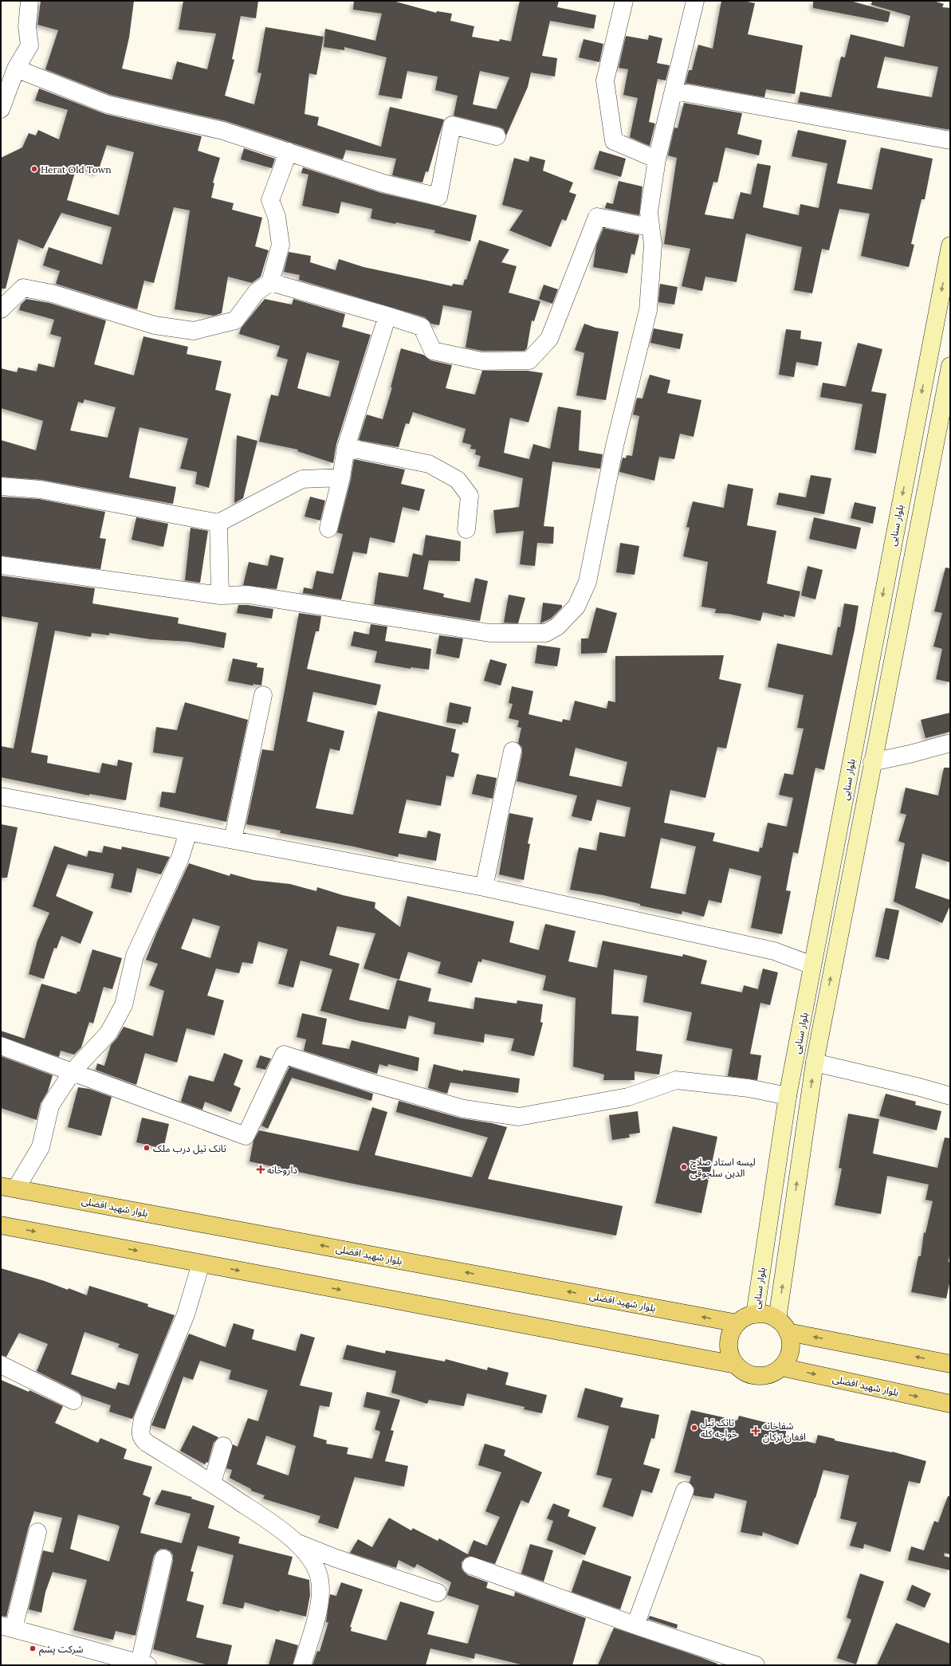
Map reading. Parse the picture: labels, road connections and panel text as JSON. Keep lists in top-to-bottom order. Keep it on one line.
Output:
{"streets":{"main road":["بلوار سنایی","بلوار شهید افضلی"]},"crossings":[["بلوار سنایی","بلوار شهید افضلی"]],"places":{"other":["Herat Old Town","تانک تیل درب ملک","لیسه استاد صلاح الدین سلجوقی","تانک تیل خواجه کله","شرکت پشم"],"health":["داروخانه","شفاخانه افغان ترکان"]}}
